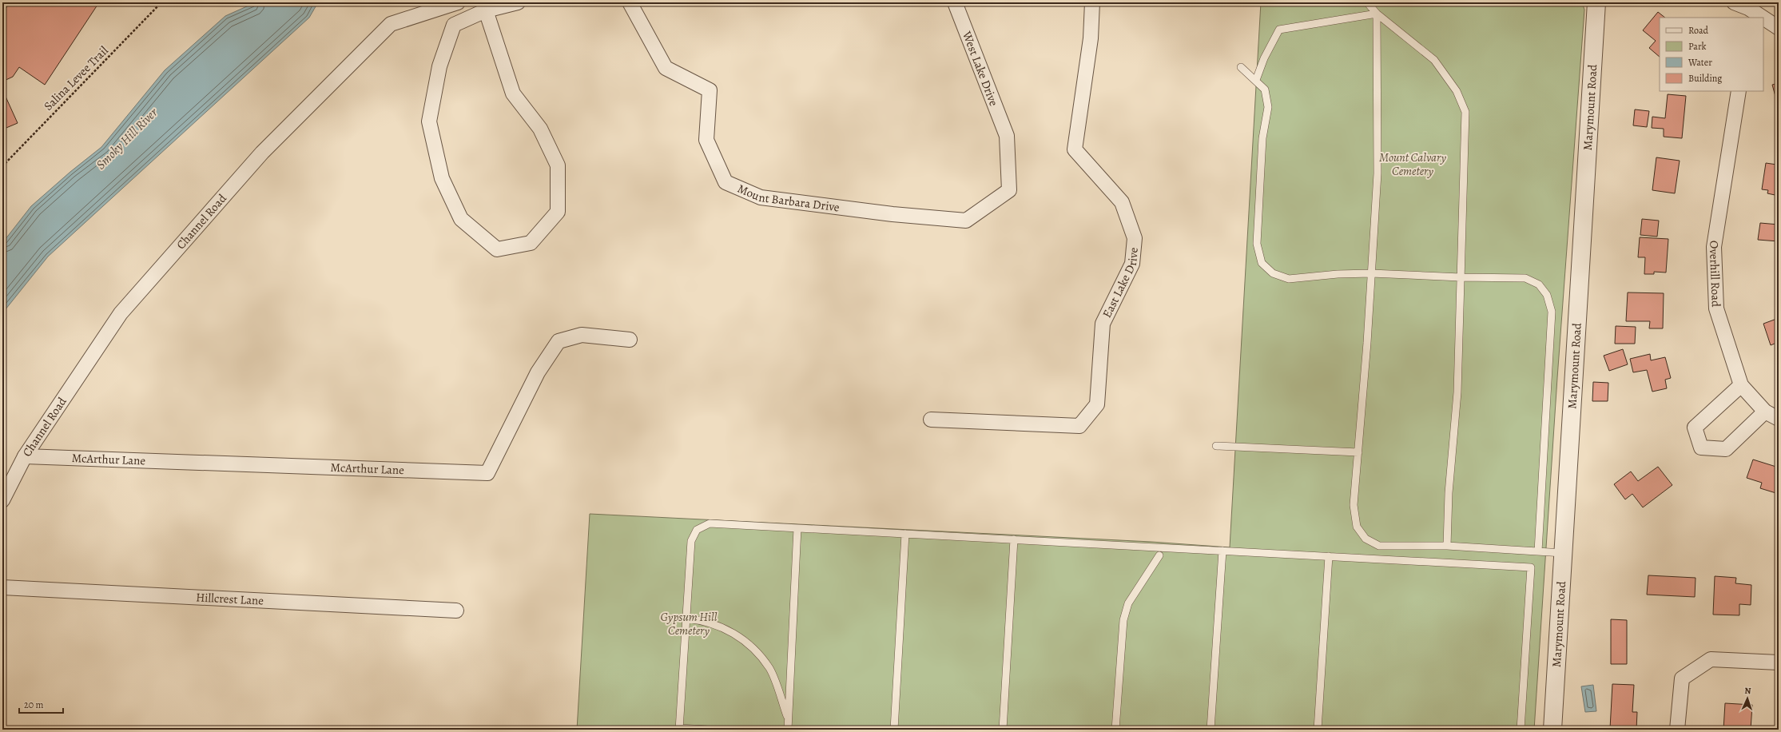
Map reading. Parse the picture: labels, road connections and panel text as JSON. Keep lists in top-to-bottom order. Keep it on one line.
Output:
{"streets":{"street":["West Lake Drive","Marymount Road","Mount Barbara Drive","Channel Road","Overhill Road","East Lake Drive","McArthur Lane","Hillcrest Lane"],"path":["Salina Levee Trail"]},"crossings":[["West Lake Drive","Mount Barbara Drive"],["Channel Road","McArthur Lane"]],"water":["Smoky Hill River"],"parks":["Mount Calvary Cemetery","Gypsum Hill Cemetery"],"legend":["Road","Park","Water","Building"],"scale_bar":"20 m","north":"top"}
